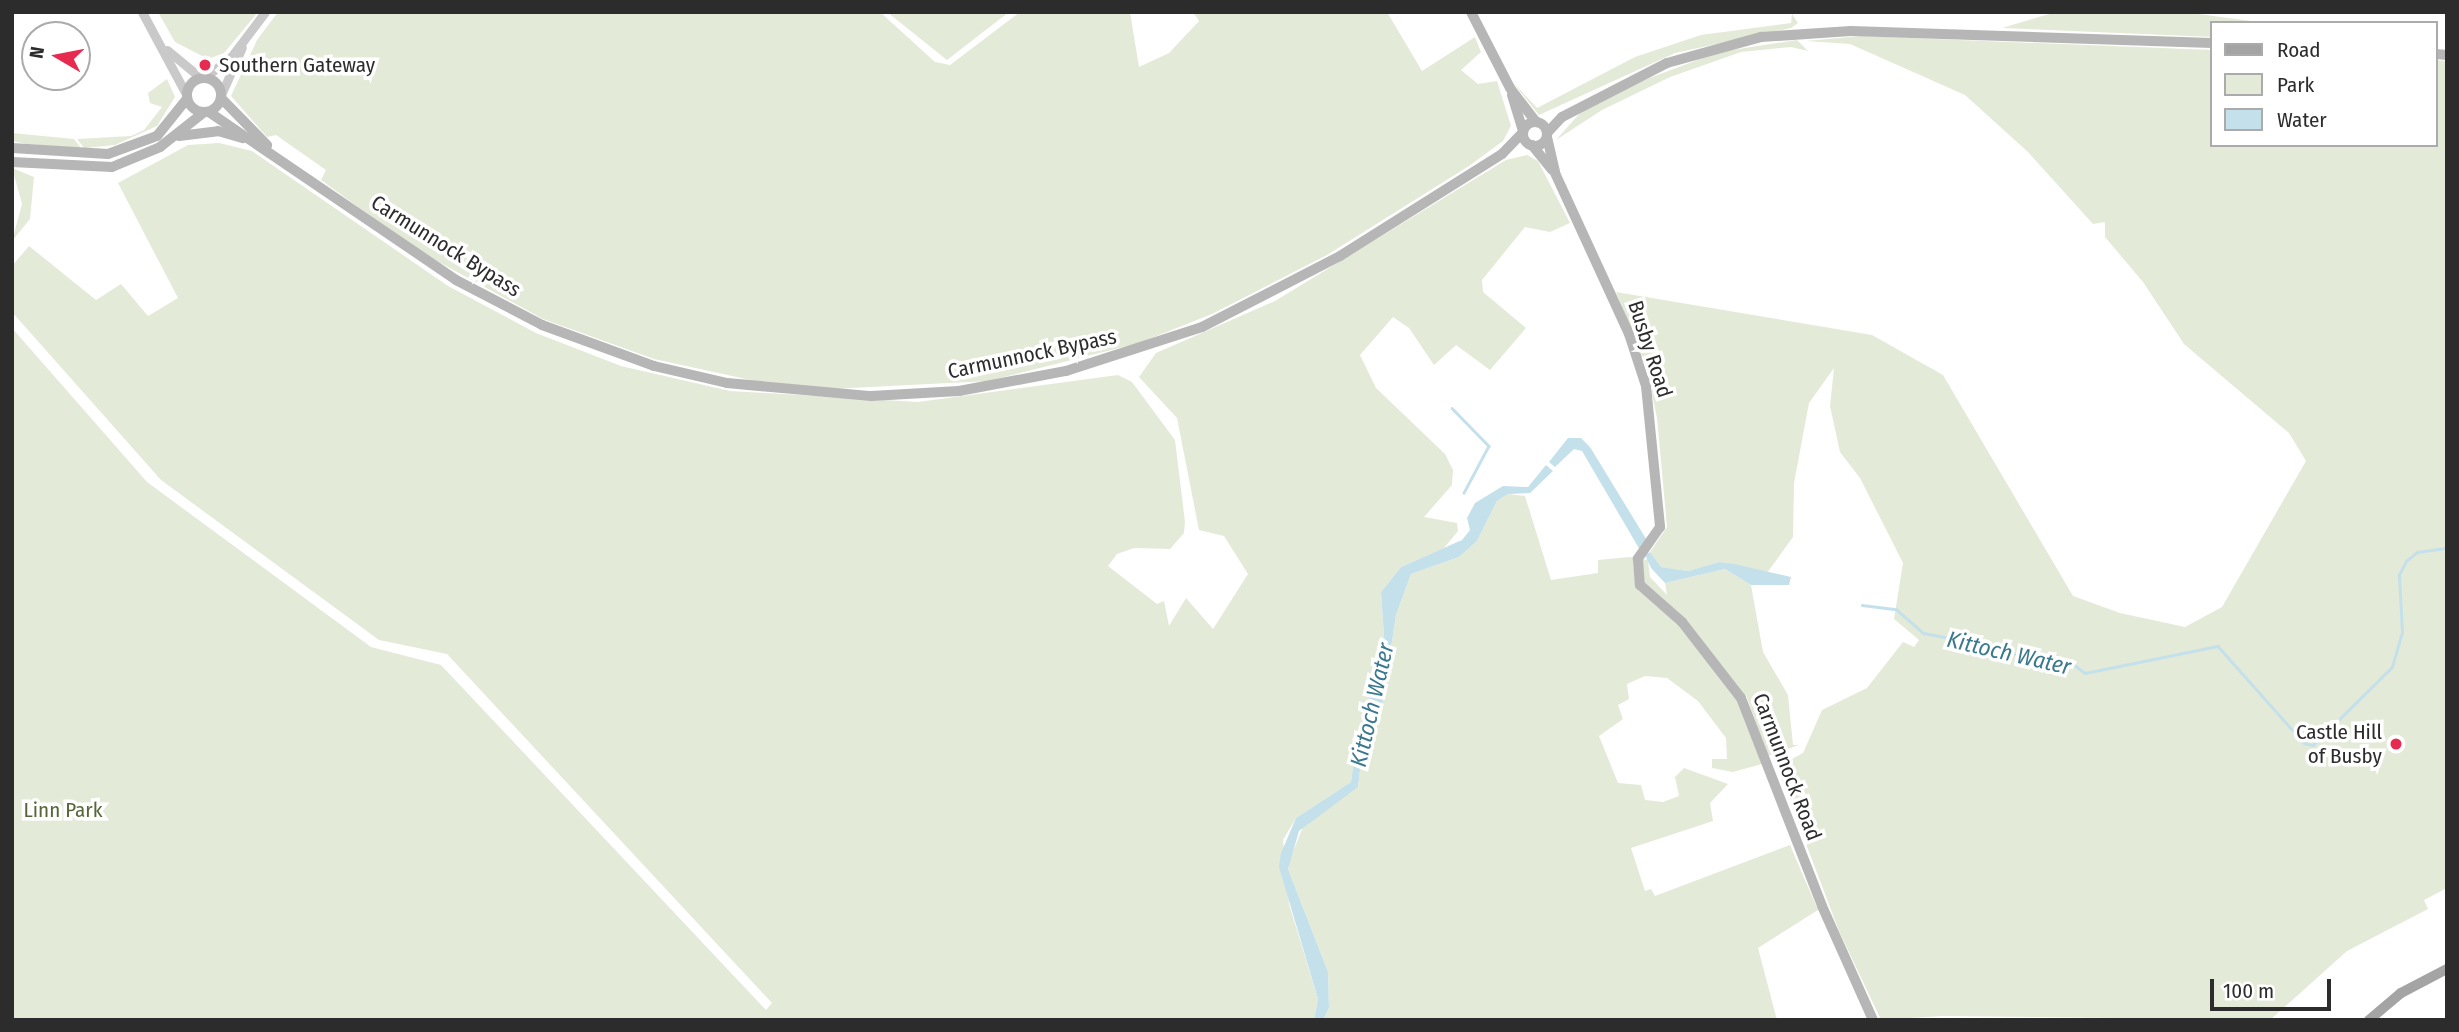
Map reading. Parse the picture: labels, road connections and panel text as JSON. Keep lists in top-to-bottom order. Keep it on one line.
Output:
{"streets":{"main road":["Carmunnock Bypass","Busby Road","Carmunnock Road"]},"crossings":[["Carmunnock Bypass","Busby Road"],["Busby Road","Carmunnock Road"]],"water":["Kittoch Water"],"parks":["Linn Park"],"places":["Southern Gateway","Castle Hill of Busby"],"legend":["Road","Park","Water"],"scale_bar":"100 m","north":"left"}
